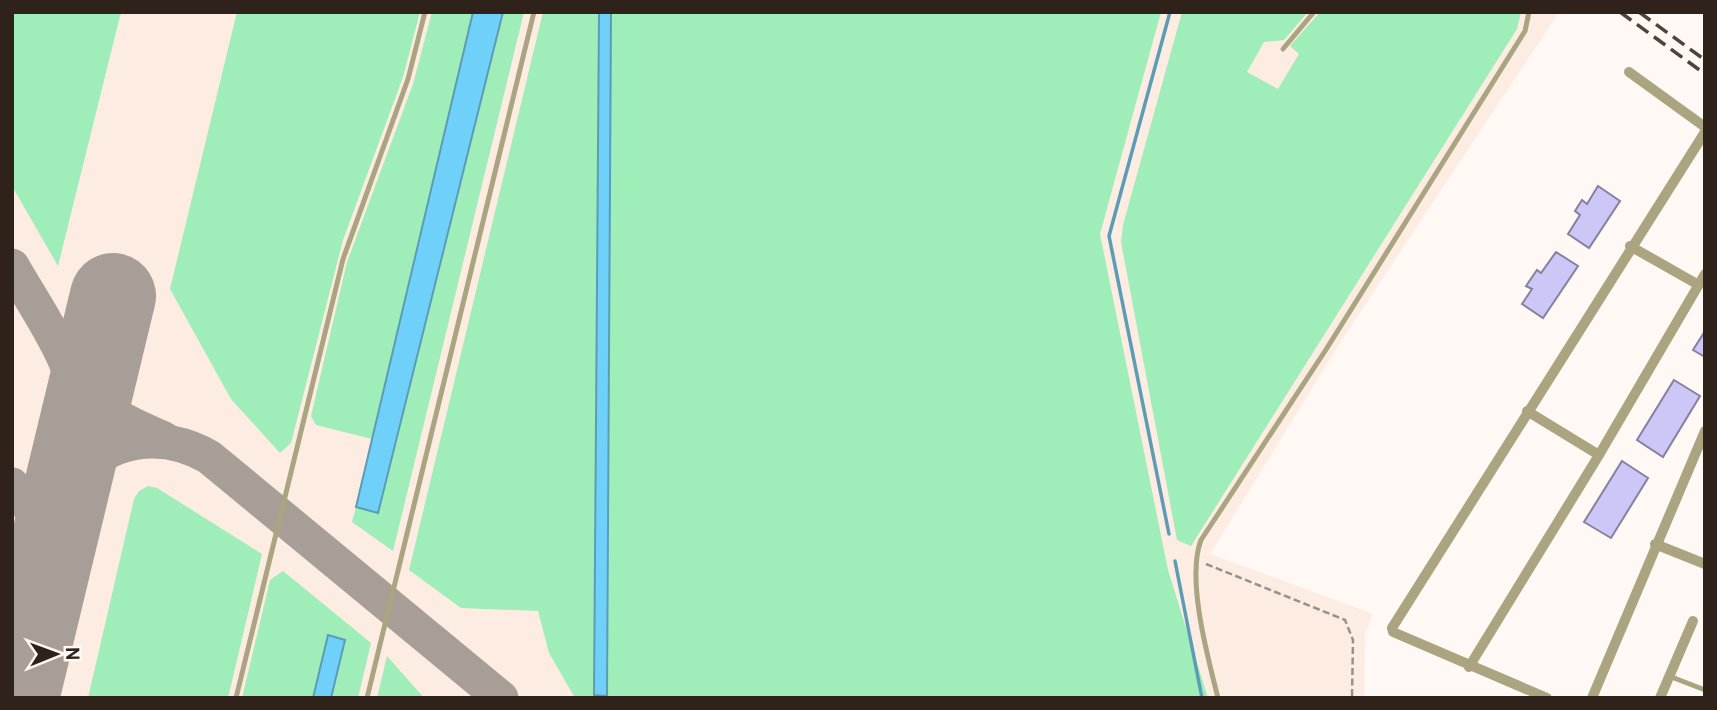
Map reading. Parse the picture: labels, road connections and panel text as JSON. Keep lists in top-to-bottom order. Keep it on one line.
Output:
{"north":"right"}
